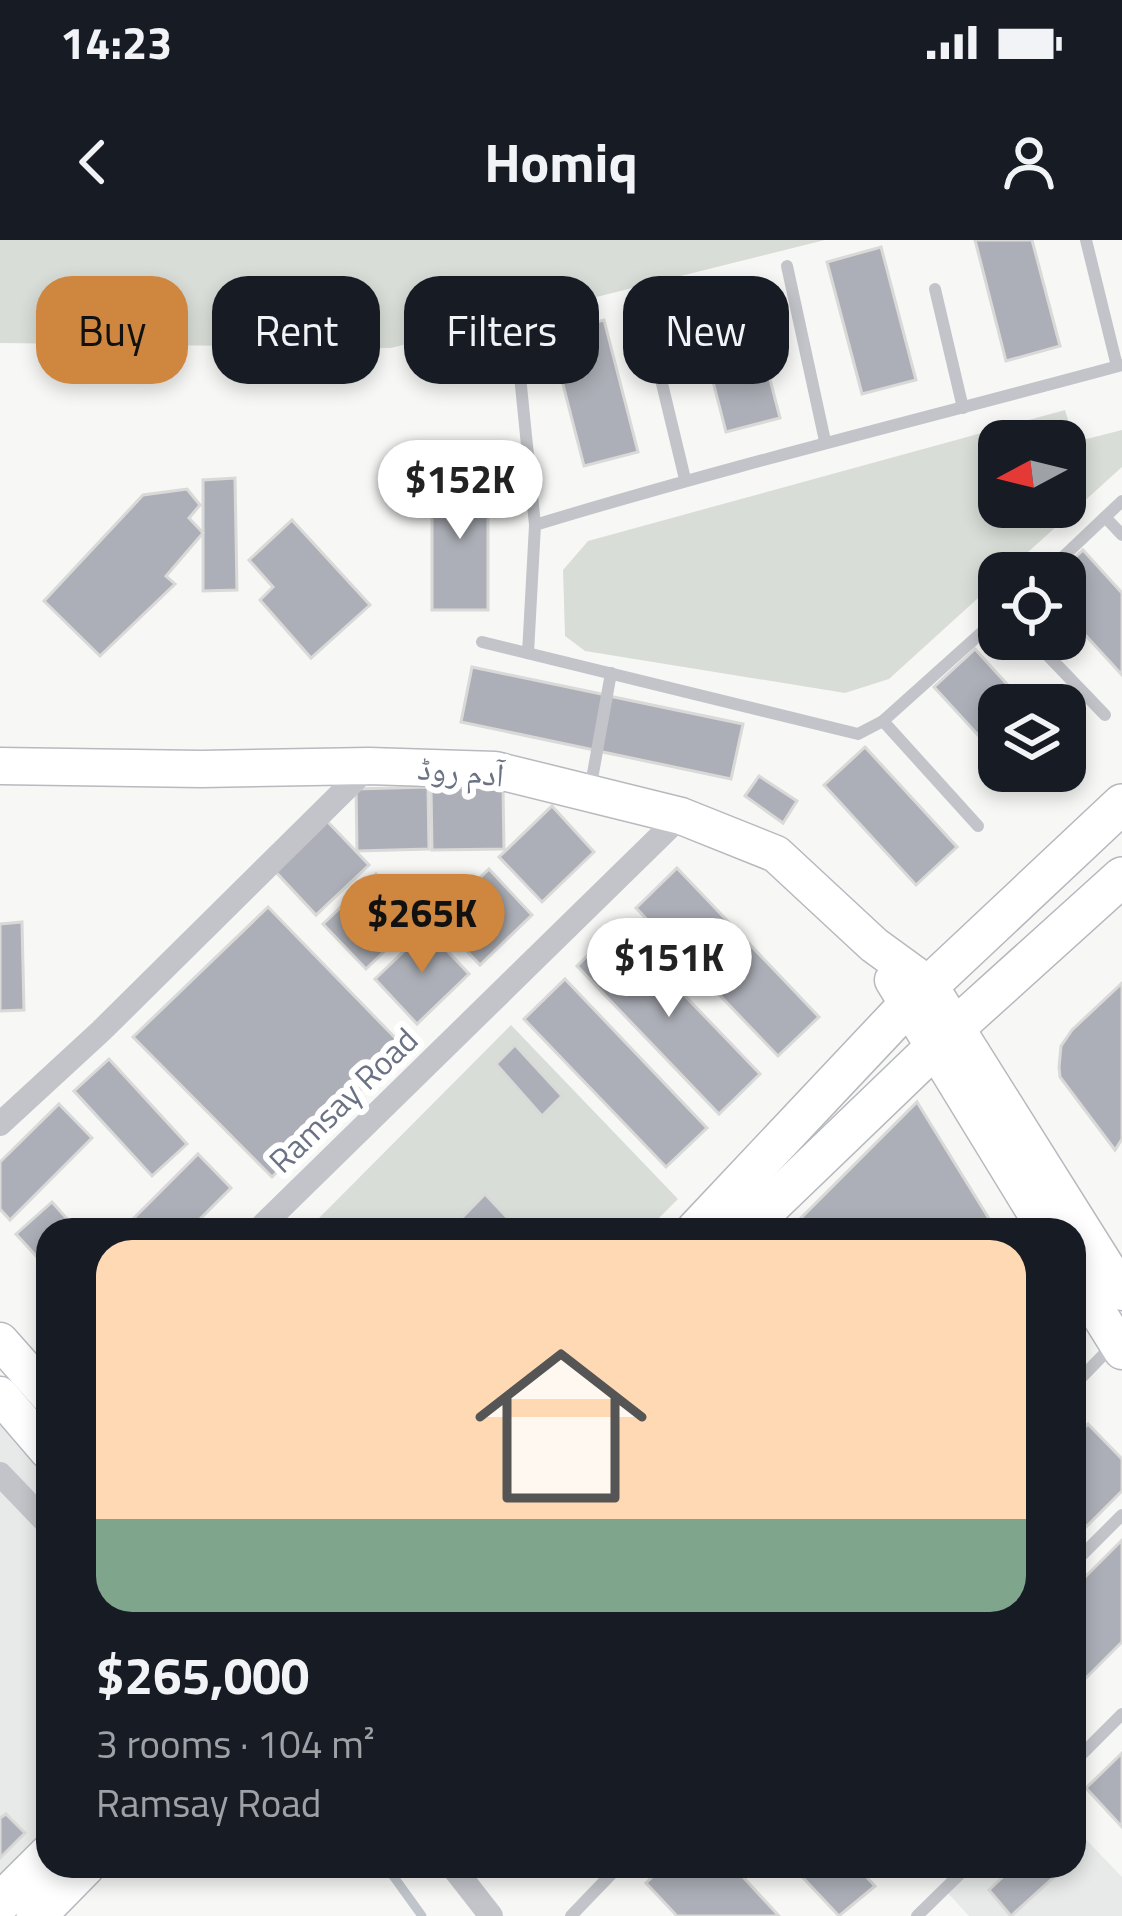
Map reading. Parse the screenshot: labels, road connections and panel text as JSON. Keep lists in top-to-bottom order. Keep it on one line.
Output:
{"streets":{"street":["آدم روڈ","Ramsay Road"]},"crossings":[["آدم روڈ","Ramsay Road"]],"north":"left","page":{"status":"14:23","header":"Homiq","chip":["Buy","Rent","Filters","New"],"price":["$152K","$265K","$151K"],"list":[{"name":"$265,000","note":"3 rooms · 104 m² · Ramsay Road"}]}}
